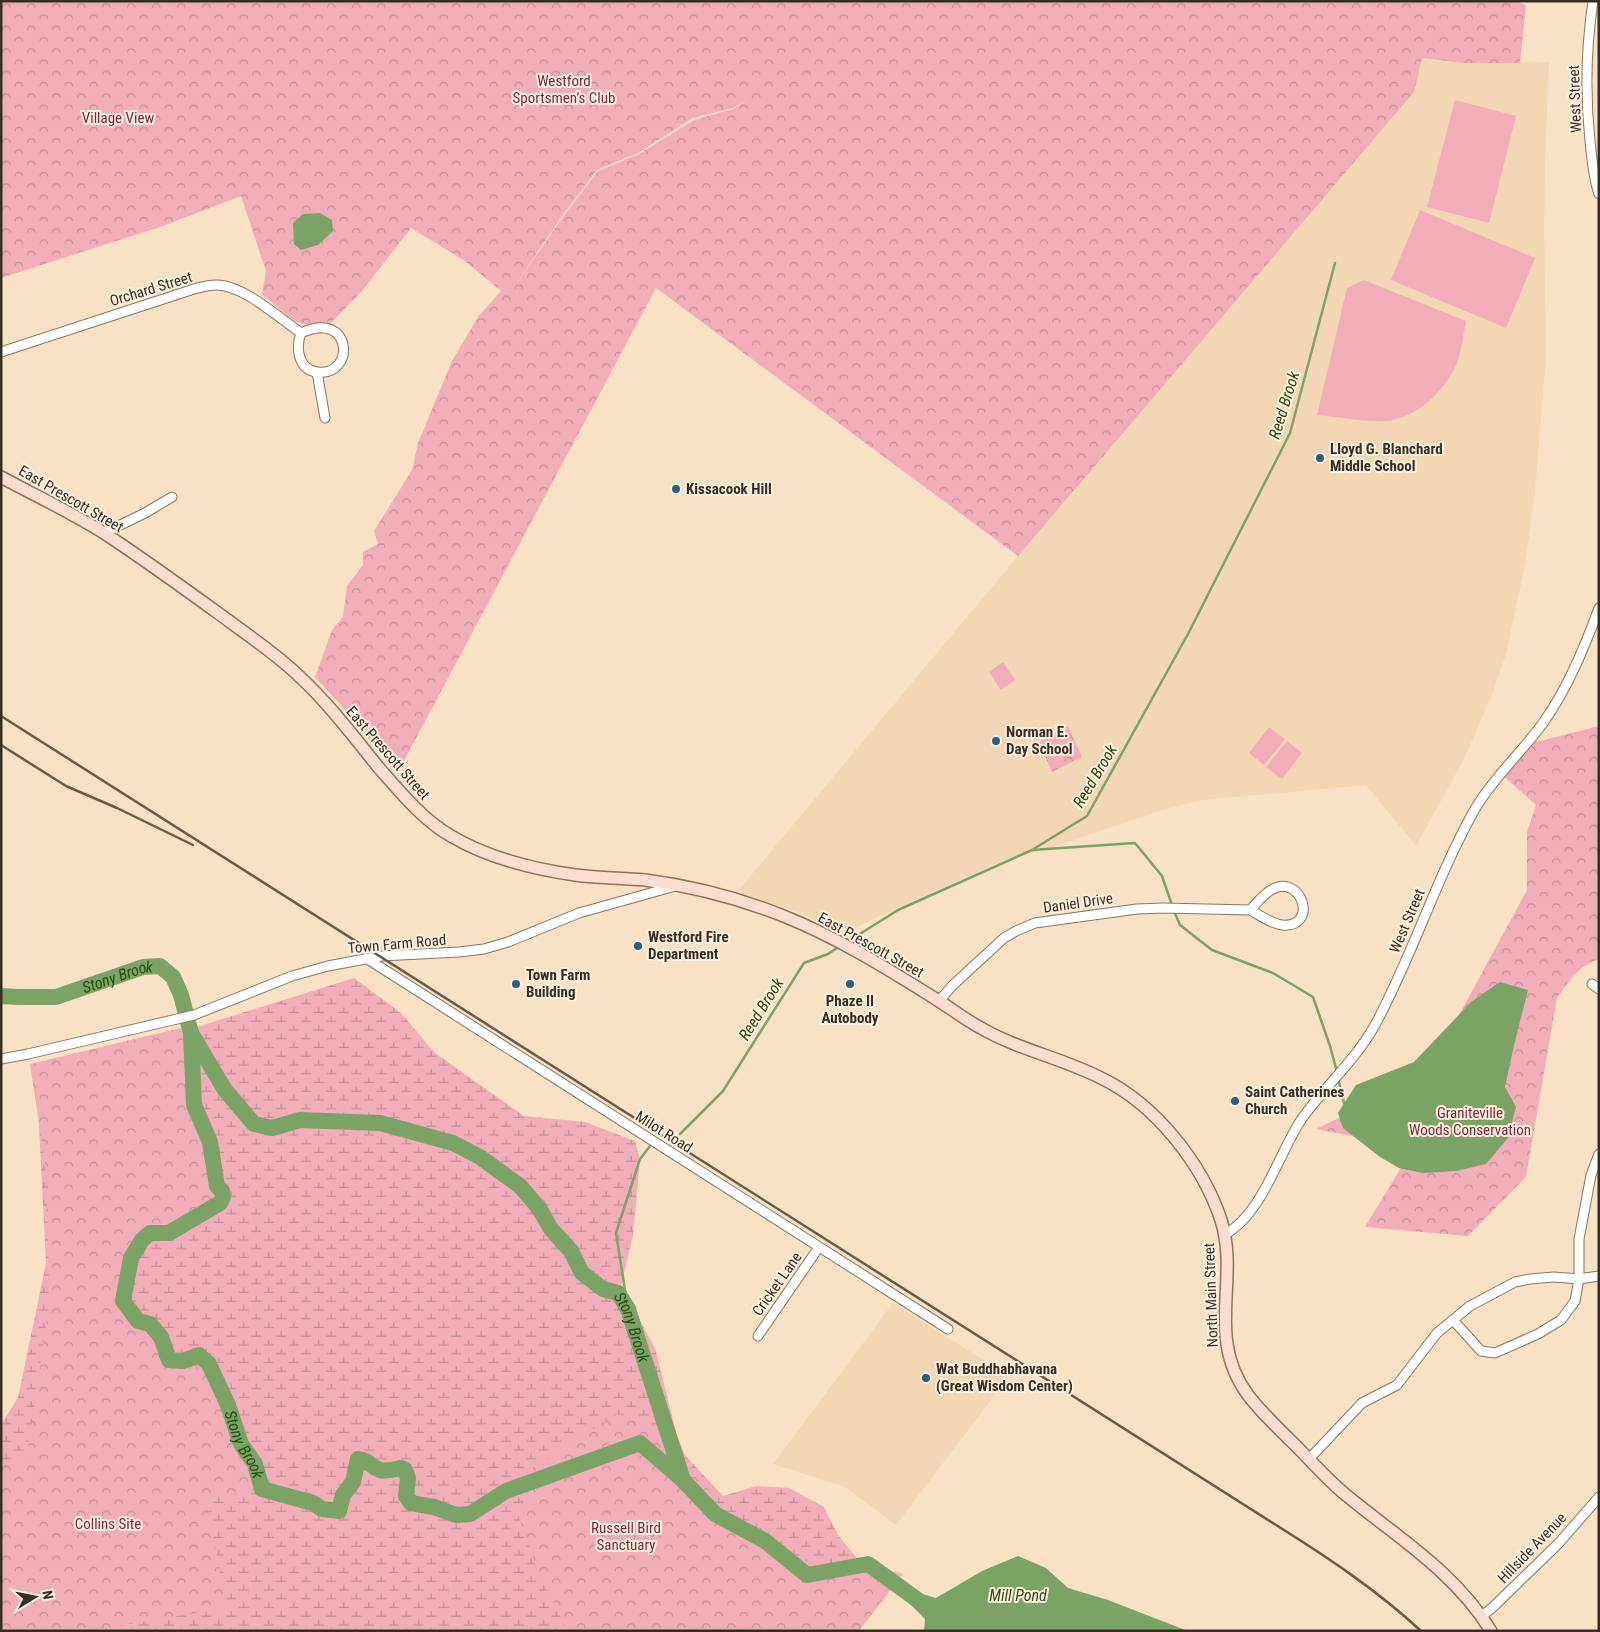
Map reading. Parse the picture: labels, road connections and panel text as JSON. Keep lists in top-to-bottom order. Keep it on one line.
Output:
{"streets":{"main road":["East Prescott Street","North Main Street"],"street":["West Street","Orchard Street","Daniel Drive","Town Farm Road","Milot Road","Cricket Lane","Hillside Avenue"]},"crossings":[["West Street","North Main Street"],["East Prescott Street","Daniel Drive"],["East Prescott Street","Town Farm Road"],["East Prescott Street","North Main Street"],["Daniel Drive","North Main Street"],["Town Farm Road","Milot Road"],["Milot Road","Cricket Lane"],["North Main Street","Hillside Avenue"]],"water":["Reed Brook","Stony Brook","Mill Pond"],"parks":["Westford Sportsmen’s Club","Village View","Graniteville Woods Conservation","Collins Site","Russell Bird Sanctuary"],"places":["Lloyd G. Blanchard Middle School","Kissacook Hill","Norman E. Day School","Westford Fire Department","Town Farm Building","Phaze II Autobody","Saint Catherines Church","Wat Buddhabhavana (Great Wisdom Center)"],"north":"right"}
